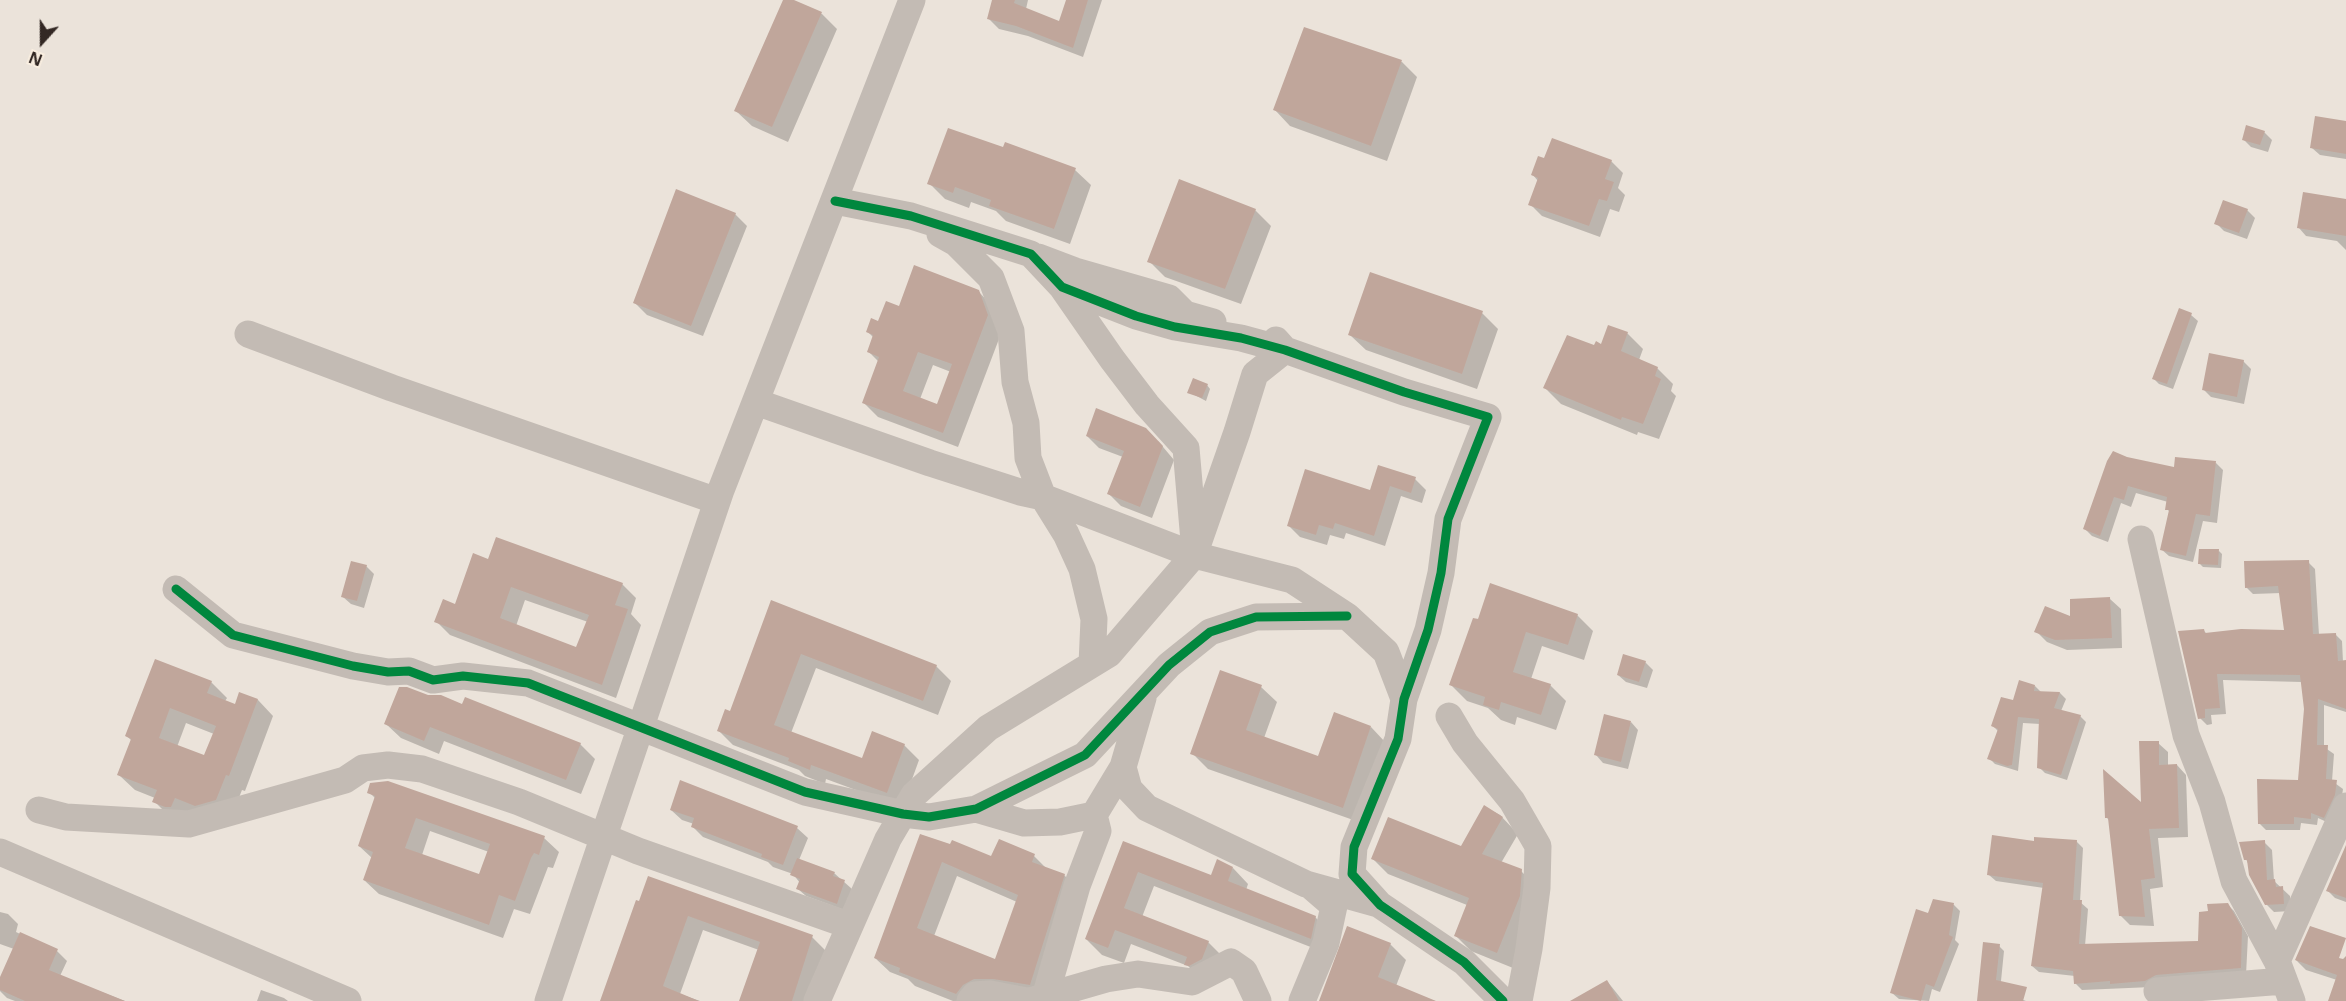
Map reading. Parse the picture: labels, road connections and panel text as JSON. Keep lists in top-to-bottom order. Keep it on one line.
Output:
{"north":"bottom"}
